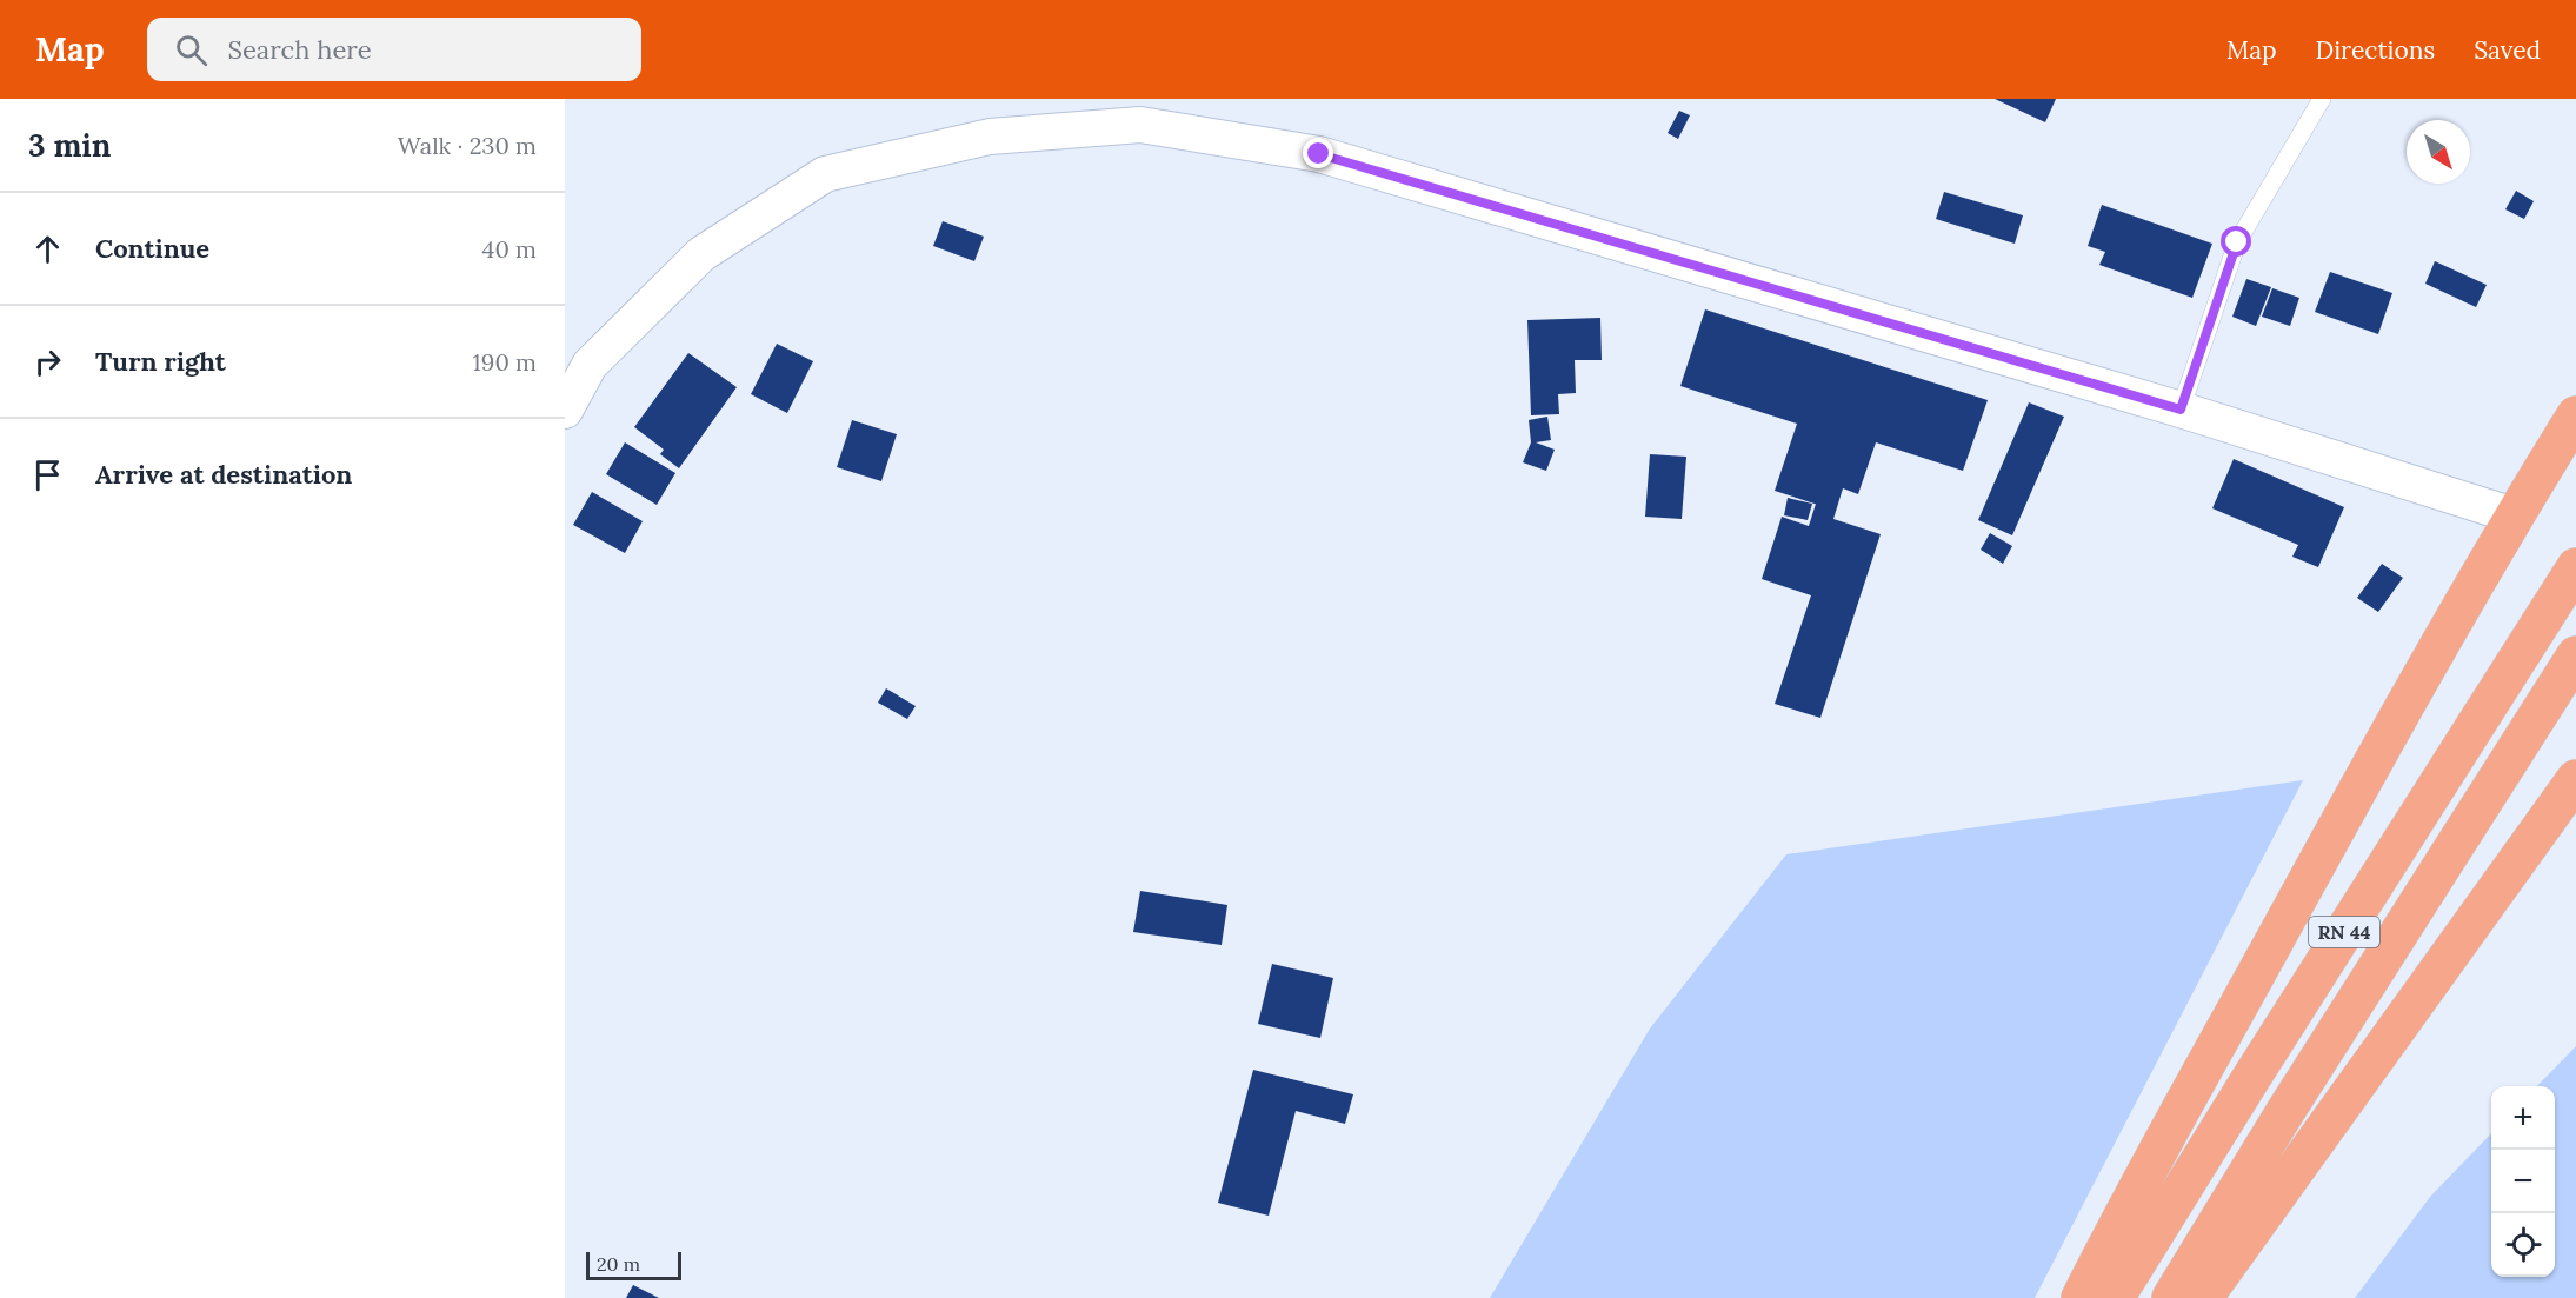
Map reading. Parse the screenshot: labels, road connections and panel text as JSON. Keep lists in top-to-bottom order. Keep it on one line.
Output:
{"streets":{"highway":["RN 44"]},"scale_bar":"20 m","north":"bottom right","page":{"header":"Map","search":"Search here","nav":["Map","Directions","Saved"],"heading":["3 min","Walk · 230 m"],"list":[["Continue","40 m"],["Turn right","190 m"],"Arrive at destination"],"map_buttons":["+","−"],"scale":"20 m"}}
